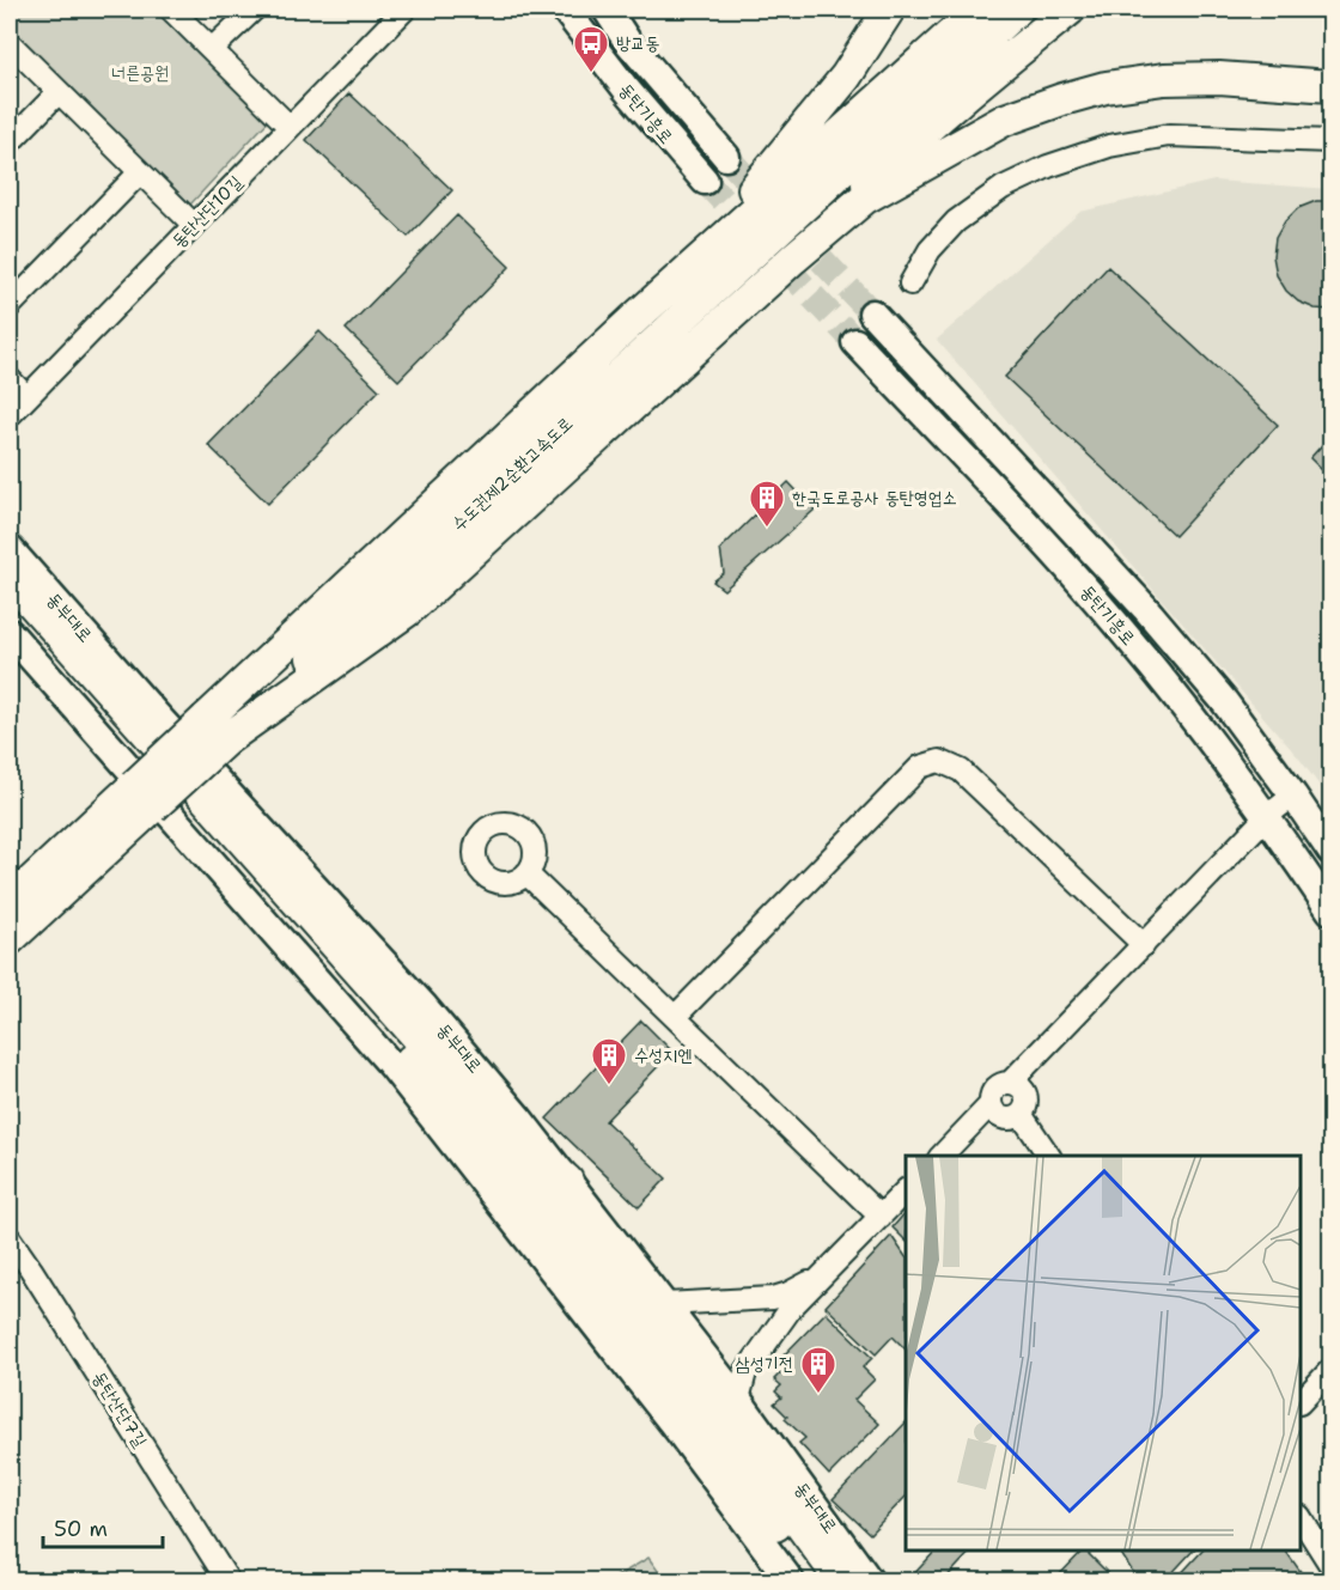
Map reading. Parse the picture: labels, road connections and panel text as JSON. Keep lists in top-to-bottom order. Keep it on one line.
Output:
{"streets":{"highway":["수도권제2순환고속도로","동부대로"],"main road":["동탄기흥로"],"street":["동탄산단10길","동탄산단7길"]},"parks":["너른공원"],"places":{"bus stop":["방교동"],"building":["한국도로공사 동탄영업소","수성지엔","삼성기전"]},"scale_bar":"50 m"}
